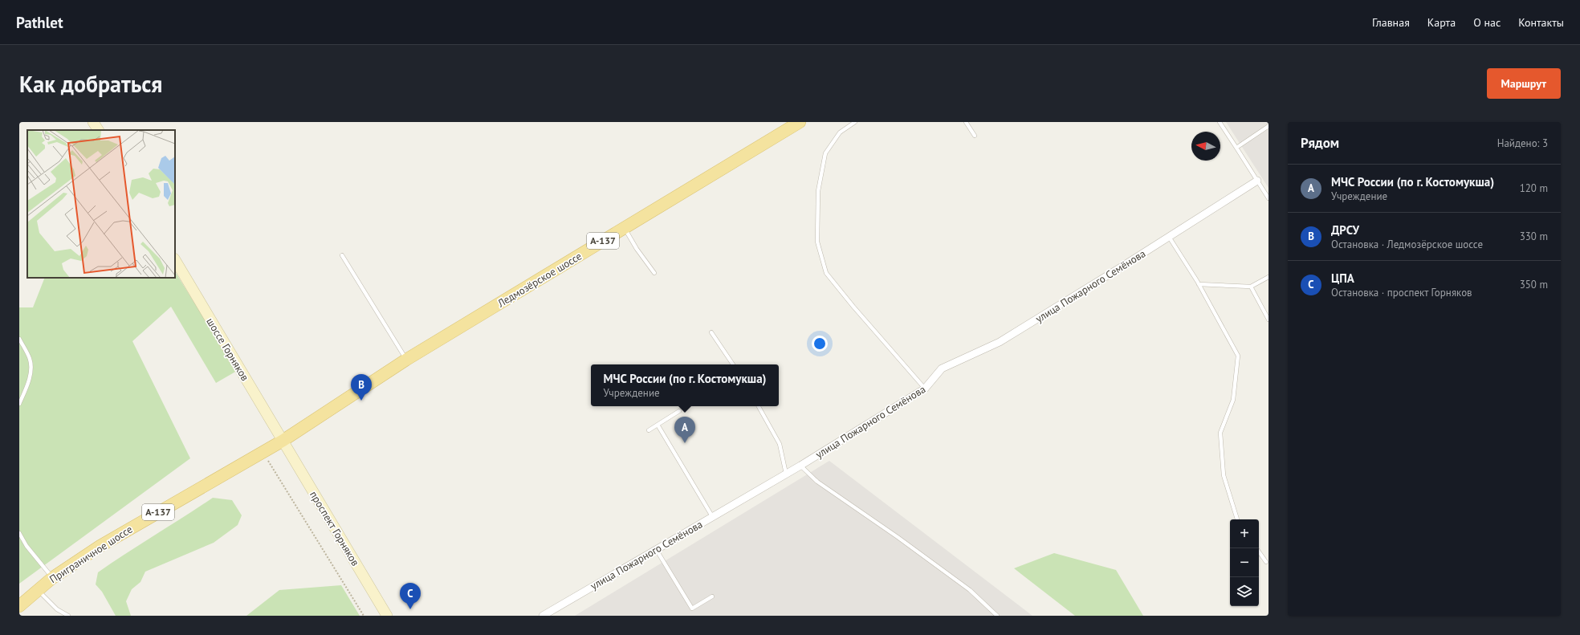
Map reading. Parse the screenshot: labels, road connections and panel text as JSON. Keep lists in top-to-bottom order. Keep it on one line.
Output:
{"streets":{"main road":["А-137","Ледмозёрское шоссе","шоссе Горняков","проспект Горняков","Приграничное шоссе"],"street":["улица Пожарного Семёнова"]},"crossings":[["Ледмозёрское шоссе","шоссе Горняков"],["Ледмозёрское шоссе","проспект Горняков"],["Ледмозёрское шоссе","Приграничное шоссе"],["шоссе Горняков","проспект Горняков"],["шоссе Горняков","Приграничное шоссе"],["проспект Горняков","Приграничное шоссе"]],"north":"left","page":{"header":"Pathlet","nav":["Главная","Карта","О нас","Контакты"],"buttons":"Маршрут","title":"Как добраться","heading":["Рядом","Найдено: 3"],"list":[{"mark":"A","name":"МЧС России (по г. Костомукша)","note":"Учреждение","value":"120 m"},{"mark":"B","name":"ДРСУ","note":"Остановка · Ледмозёрское шоссе","value":"330 m"},{"mark":"C","name":"ЦПА","note":"Остановка · проспект Горняков","value":"350 m"}],"popup":["МЧС России (по г. Костомукша)","Учреждение"],"pins":["B","A","C"],"map_buttons":["+","−"]}}
